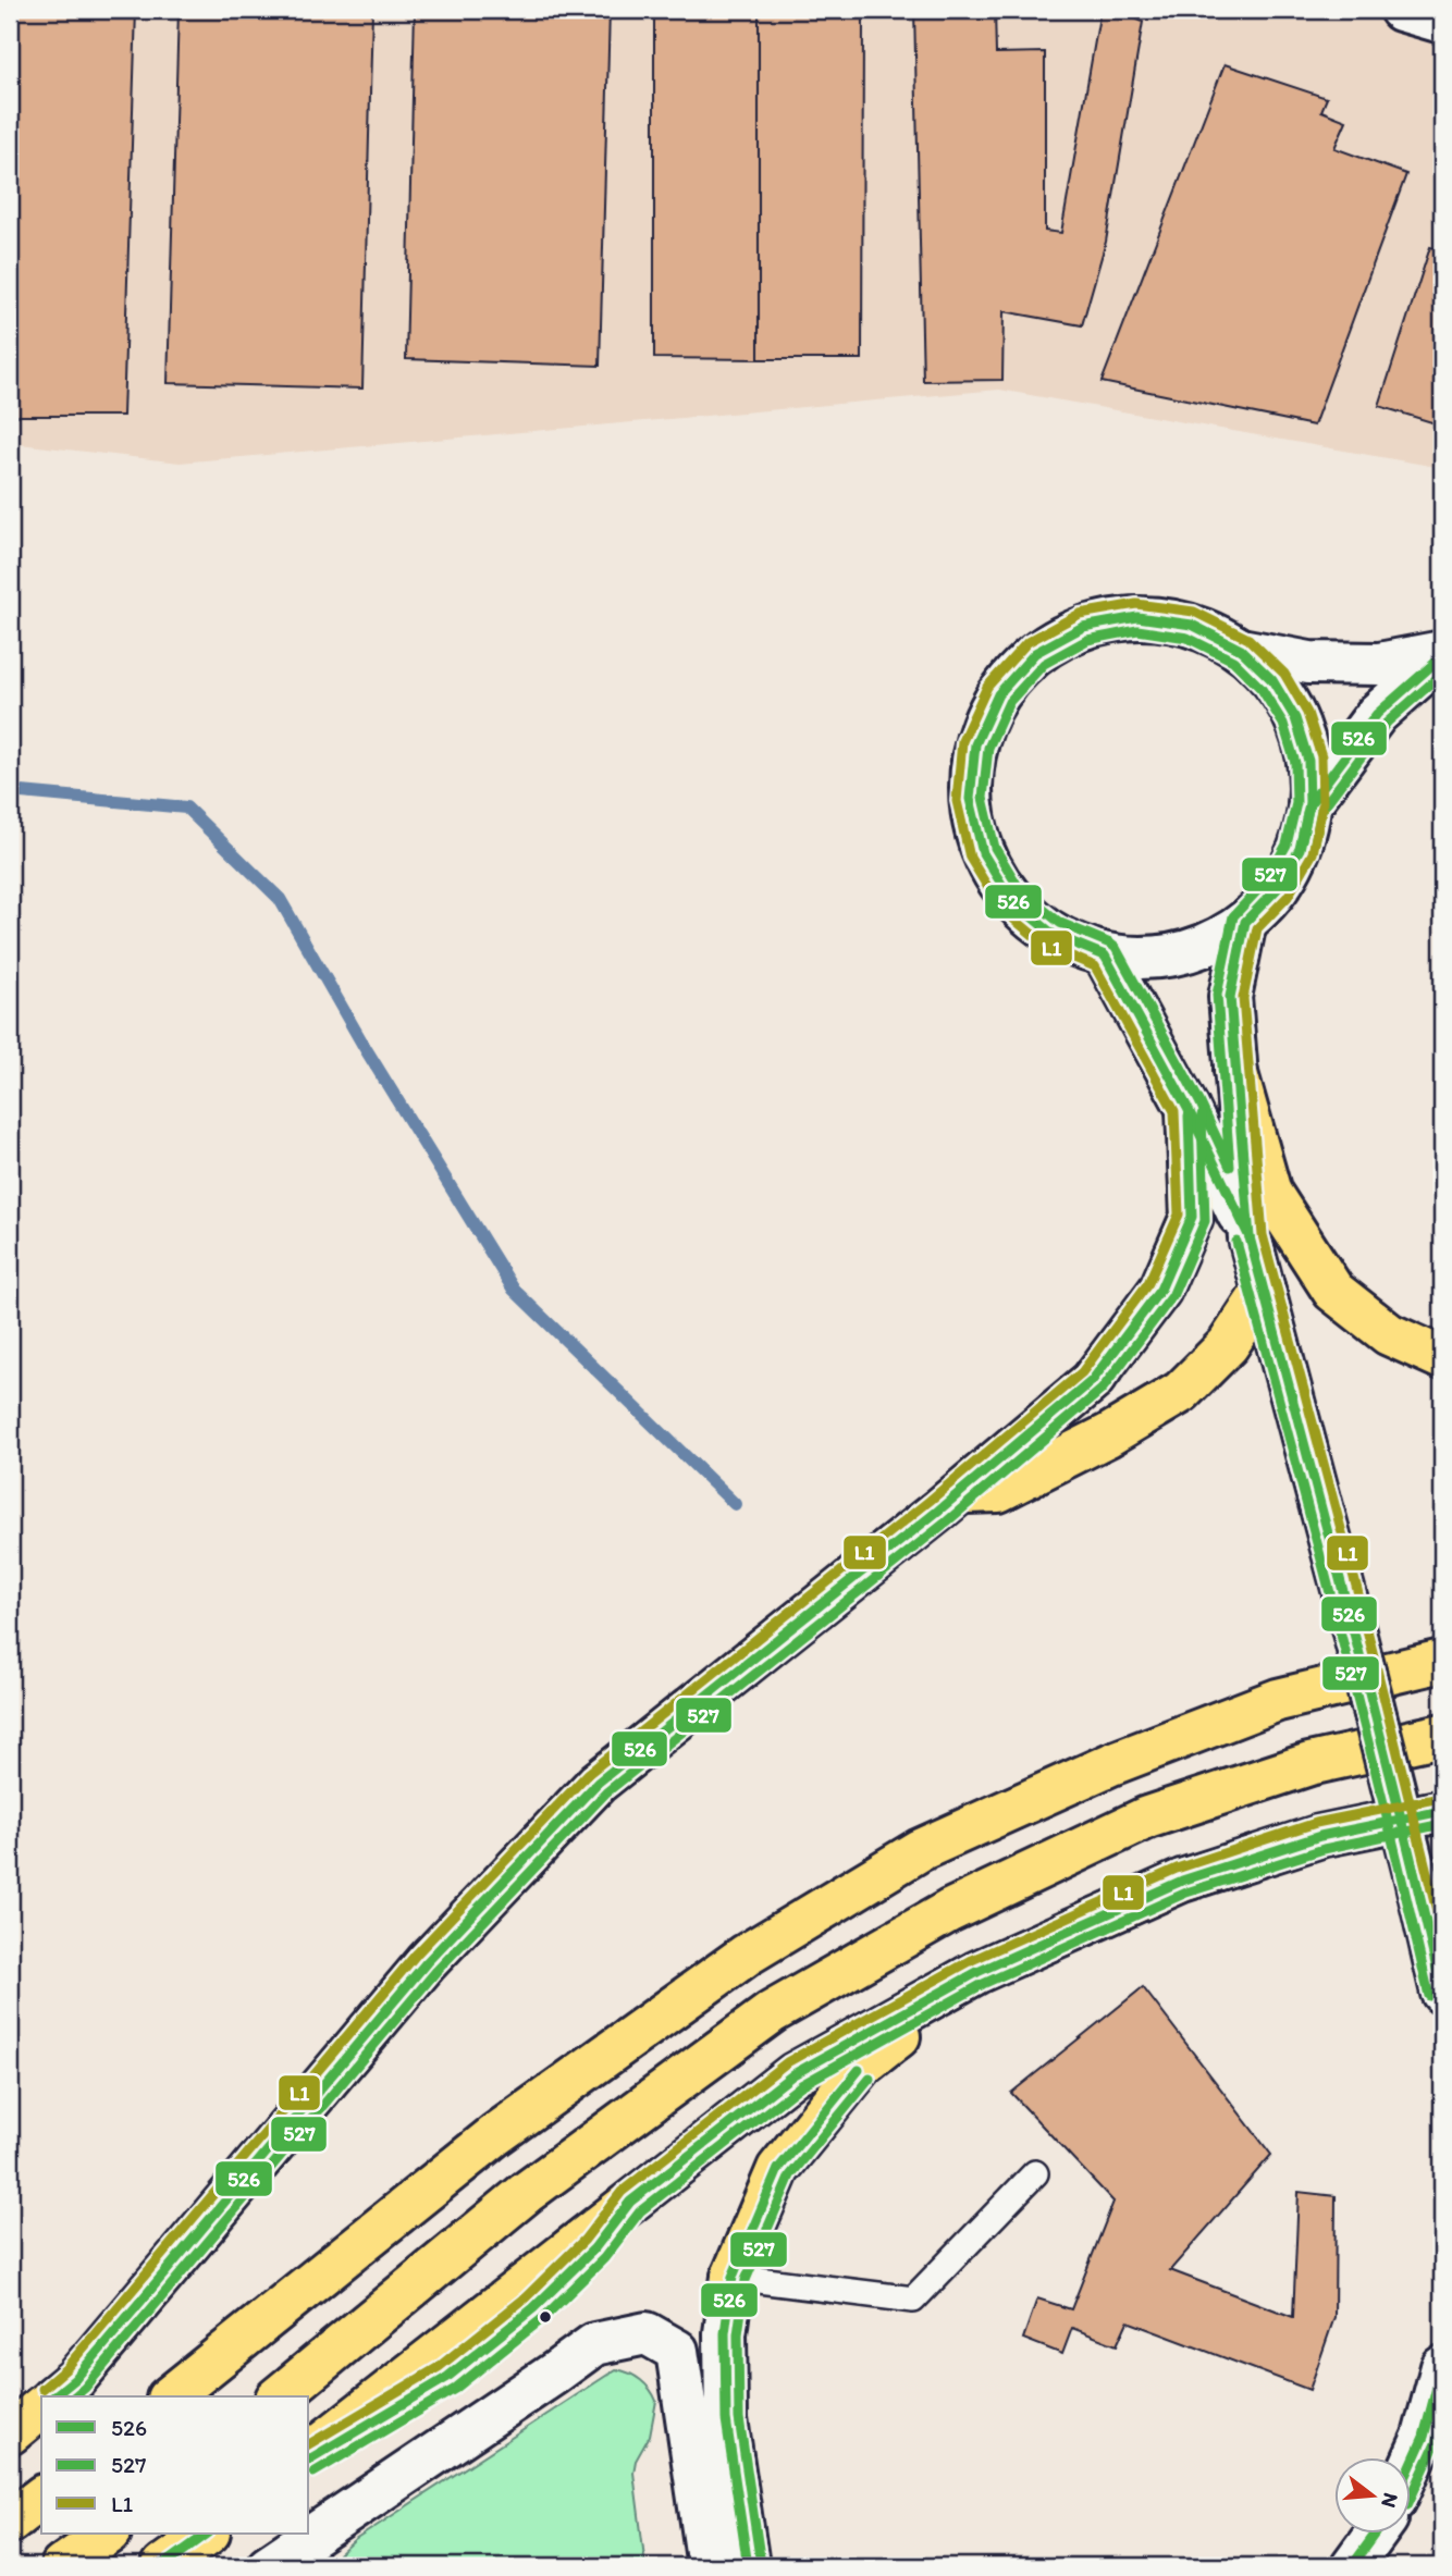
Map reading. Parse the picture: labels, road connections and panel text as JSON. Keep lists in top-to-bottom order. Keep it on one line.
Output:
{"lines":["transit line L1","transit line 526","transit line 527"],"legend":["526","527","L1"],"north":"right"}
